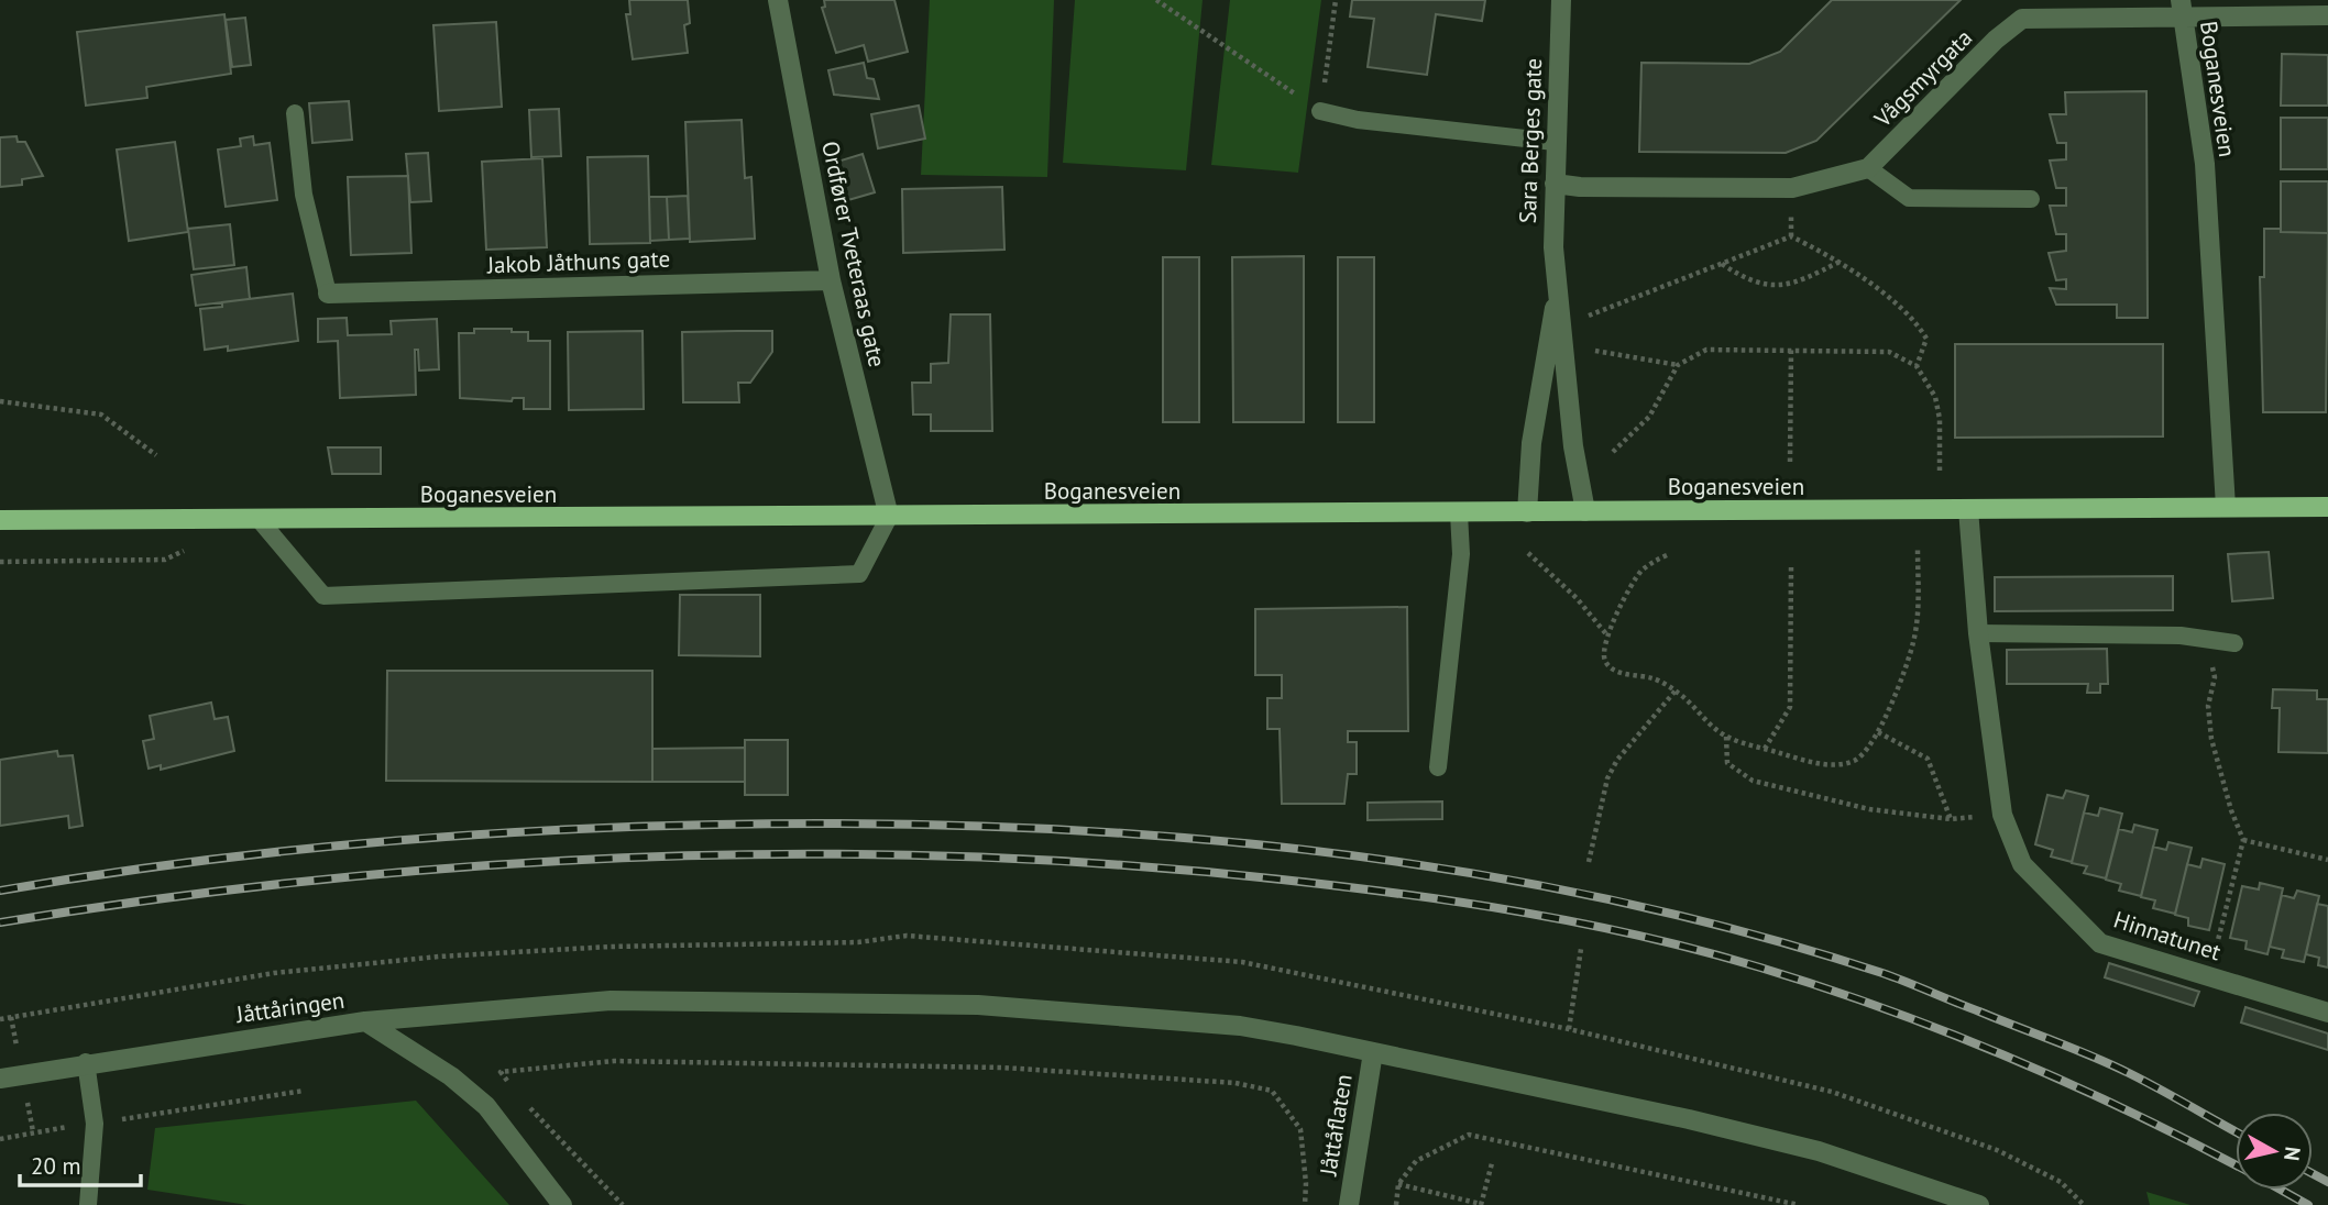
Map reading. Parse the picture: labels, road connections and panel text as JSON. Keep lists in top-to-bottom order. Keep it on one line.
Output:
{"streets":{"main road":["Boganesveien"],"street":["Vågsmyrgata","Sara Berges gate","Ordfører Tveteraas gate","Jakob Jåthuns gate","Hinnatunet","Jåttåringen","Jåttåflaten"]},"crossings":[["Vågsmyrgata","Boganesveien"],["Boganesveien","Sara Berges gate"],["Boganesveien","Ordfører Tveteraas gate"],["Boganesveien","Hinnatunet"],["Ordfører Tveteraas gate","Jakob Jåthuns gate"]],"scale_bar":"20 m","north":"right"}
